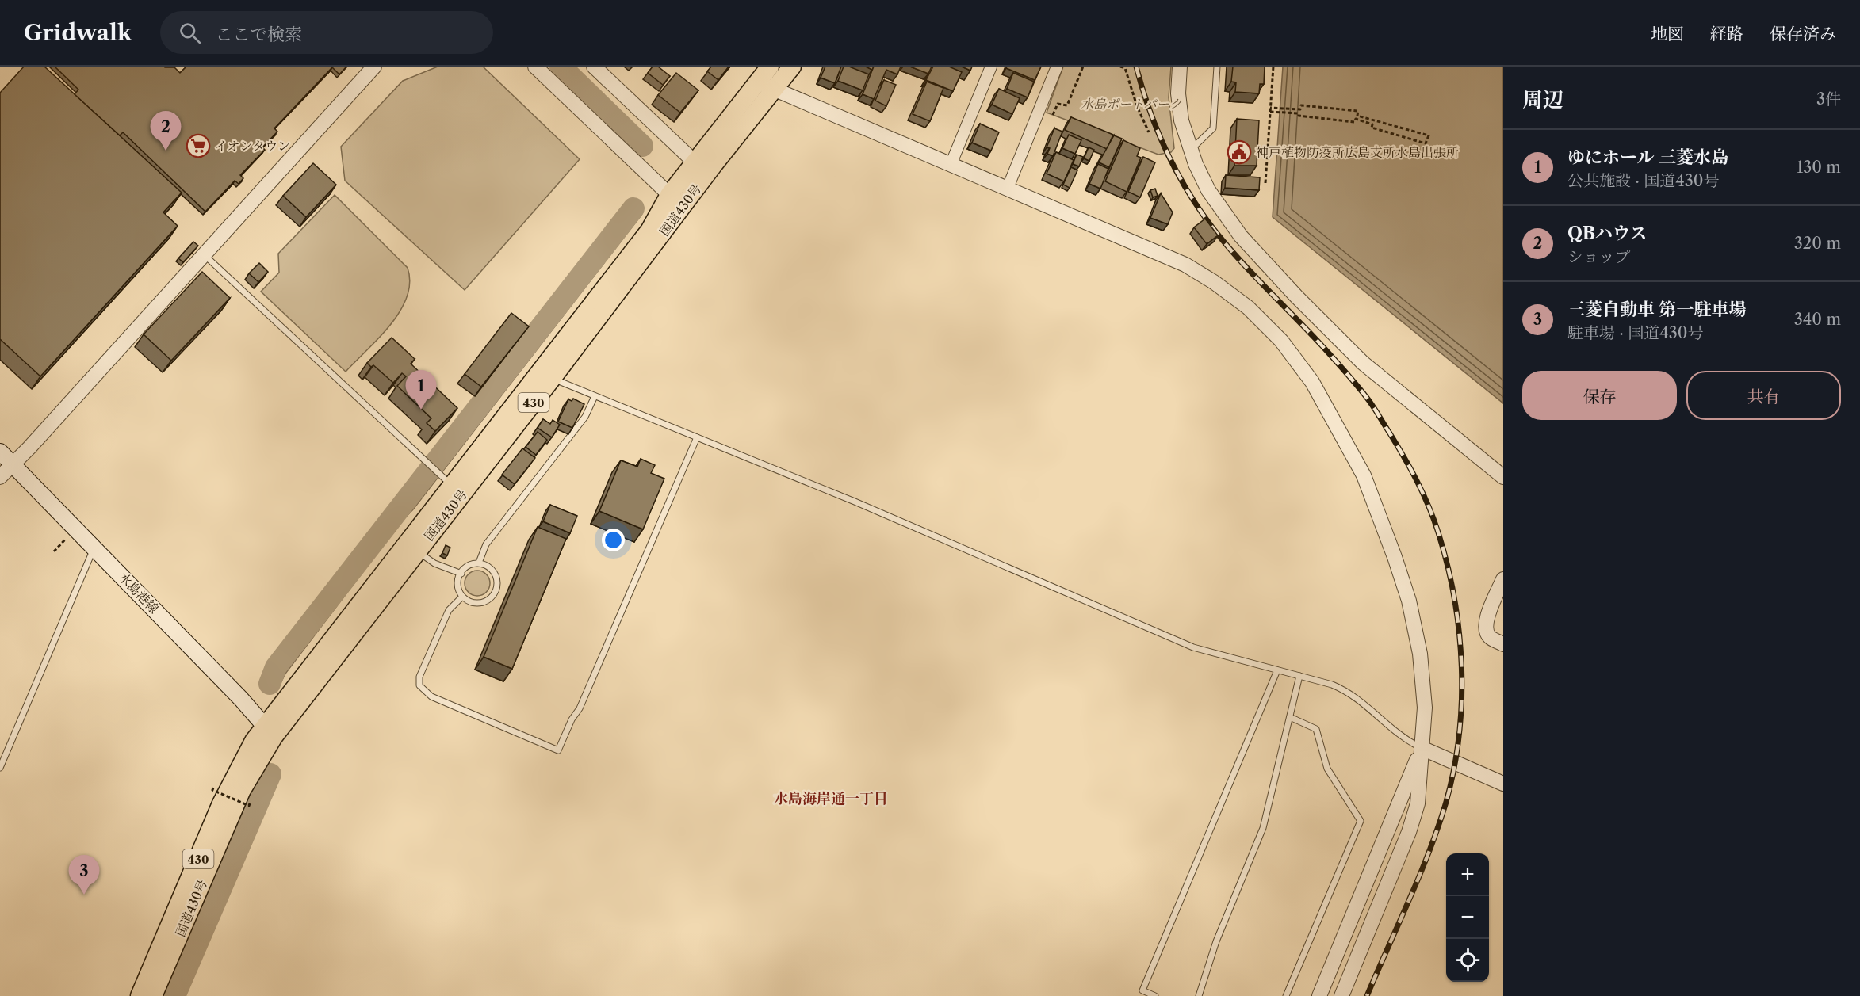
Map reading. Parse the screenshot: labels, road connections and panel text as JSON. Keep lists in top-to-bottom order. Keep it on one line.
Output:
{"streets":{"highway":["国道430号","430"],"main road":["水島港線"]},"crossings":[["国道430号","水島港線"]],"districts":["水島海岸通一丁目"],"parks":["水島ポートパーク"],"places":{"supermarket":["イオンタウン"],"public building":["神戸植物防疫所広島支所水島出張所"]},"page":{"header":"Gridwalk","search":"ここで検索","nav":["地図","経路","保存済み"],"heading":["周辺","3件"],"pins":["2","1","3"],"list":[{"mark":"1","name":"ゆにホール 三菱水島","note":"公共施設 · 国道430号","value":"130 m"},{"mark":"2","name":"QBハウス","note":"ショップ","value":"320 m"},{"mark":"3","name":"三菱自動車 第一駐車場","note":"駐車場 · 国道430号","value":"340 m"}],"buttons":["保存","共有"],"map_buttons":["+","−"]}}
